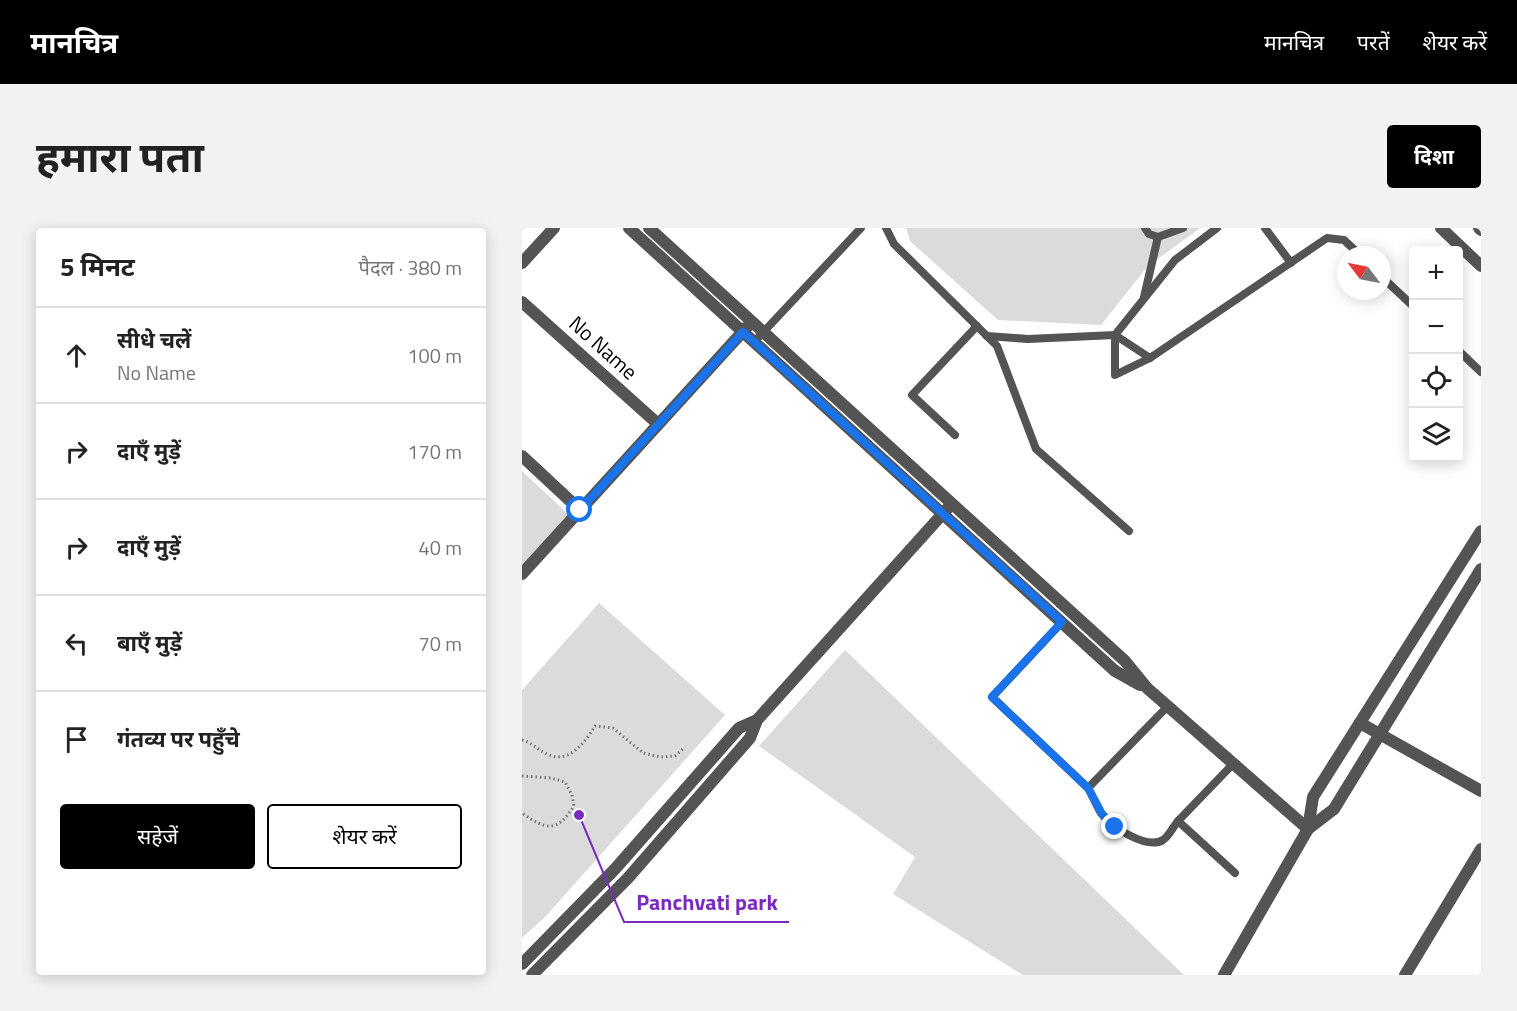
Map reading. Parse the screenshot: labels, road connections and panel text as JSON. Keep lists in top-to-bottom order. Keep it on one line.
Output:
{"streets":{"street":["No Name"]},"places":["Panchvati park"],"north":"top left","page":{"header":"मानचित्र","nav":["मानचित्र","परतें","शेयर करें"],"title":"हमारा पता","buttons":["दिशा",["सहेजें","शेयर करें"]],"heading":["5 मिनट","पैदल · 380 m"],"map_buttons":["+","−"],"list":[["सीधे चलें","No Name","100 m"],["दाएँ मुड़ें","170 m"],["दाएँ मुड़ें","40 m"],["बाएँ मुड़ें","70 m"],"गंतव्य पर पहुँचे"]}}
